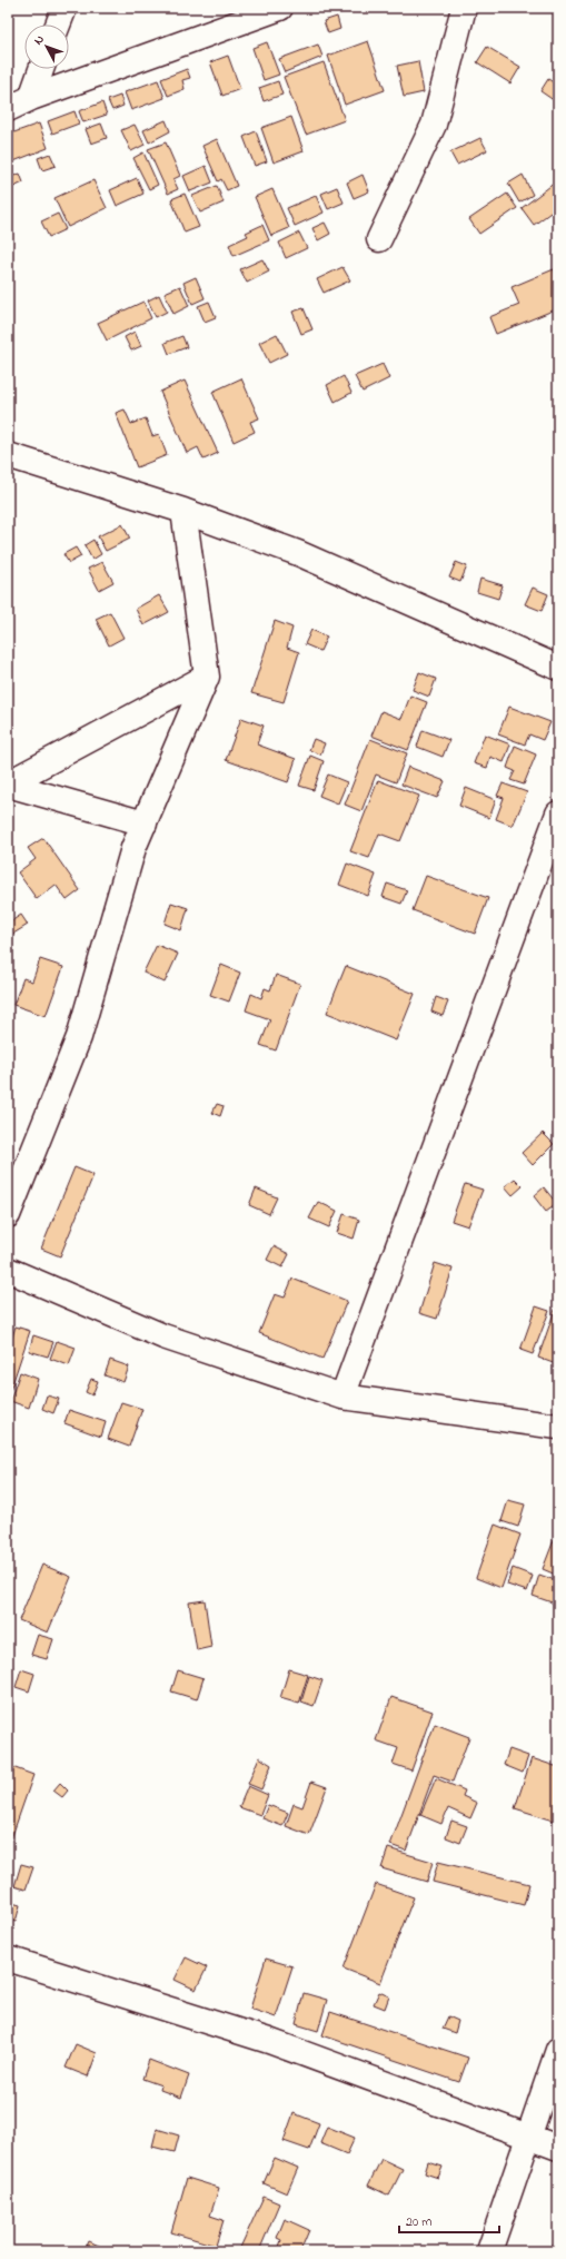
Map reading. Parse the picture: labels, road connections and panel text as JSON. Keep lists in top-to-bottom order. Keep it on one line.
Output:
{"scale_bar":"20 m","north":"top left"}
